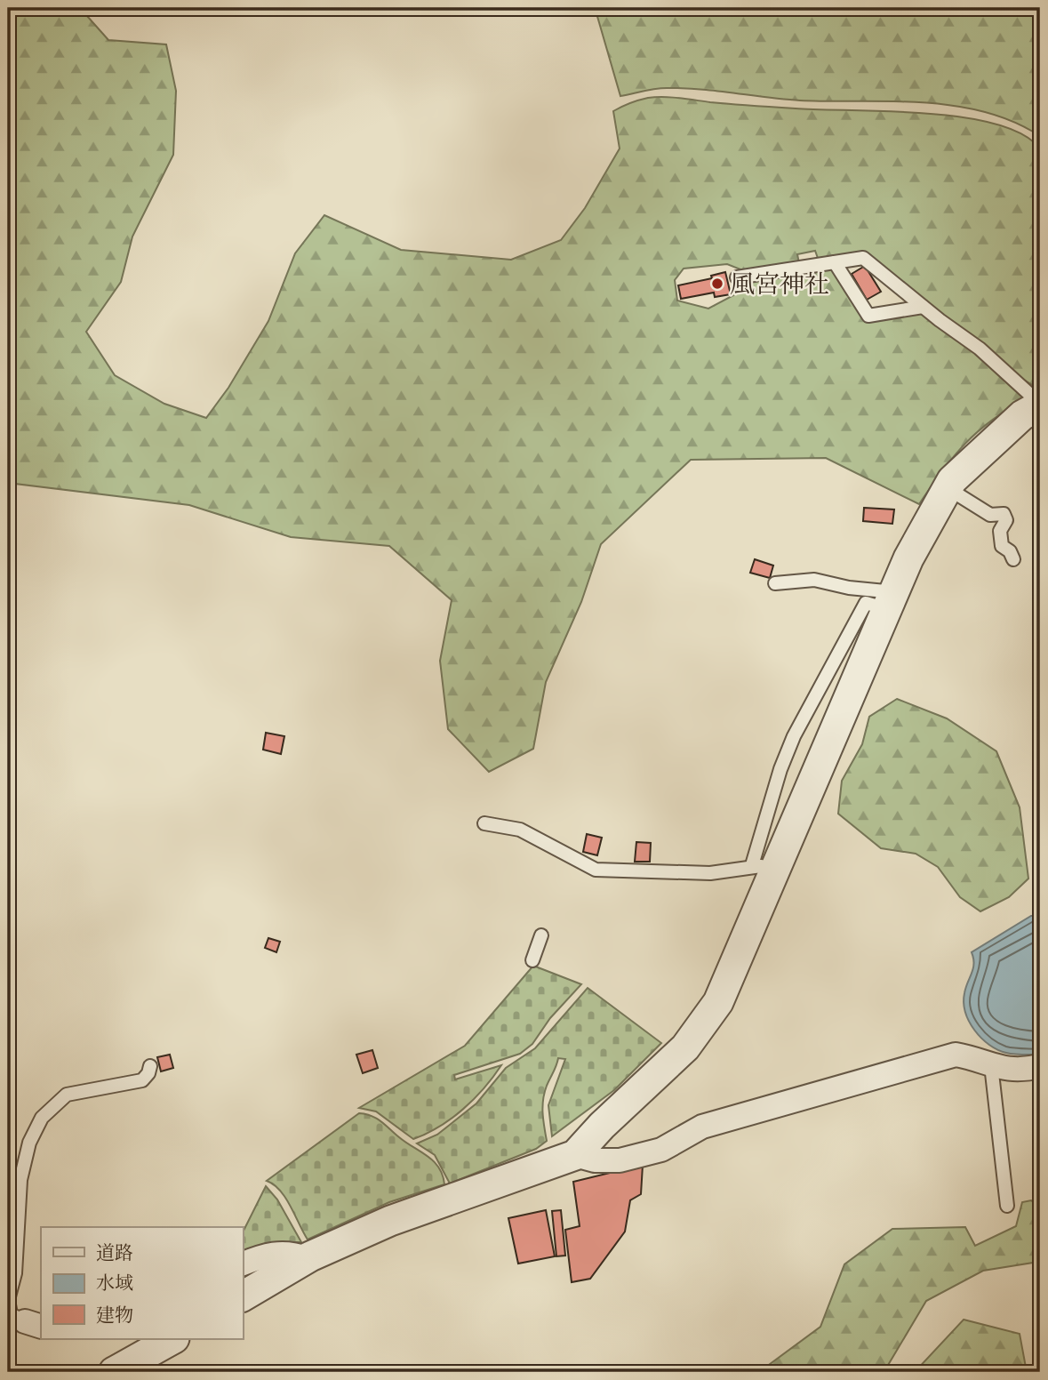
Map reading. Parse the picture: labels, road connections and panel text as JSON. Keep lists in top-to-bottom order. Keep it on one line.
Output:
{"places":["風宮神社"],"legend":["道路","水域","建物"]}
